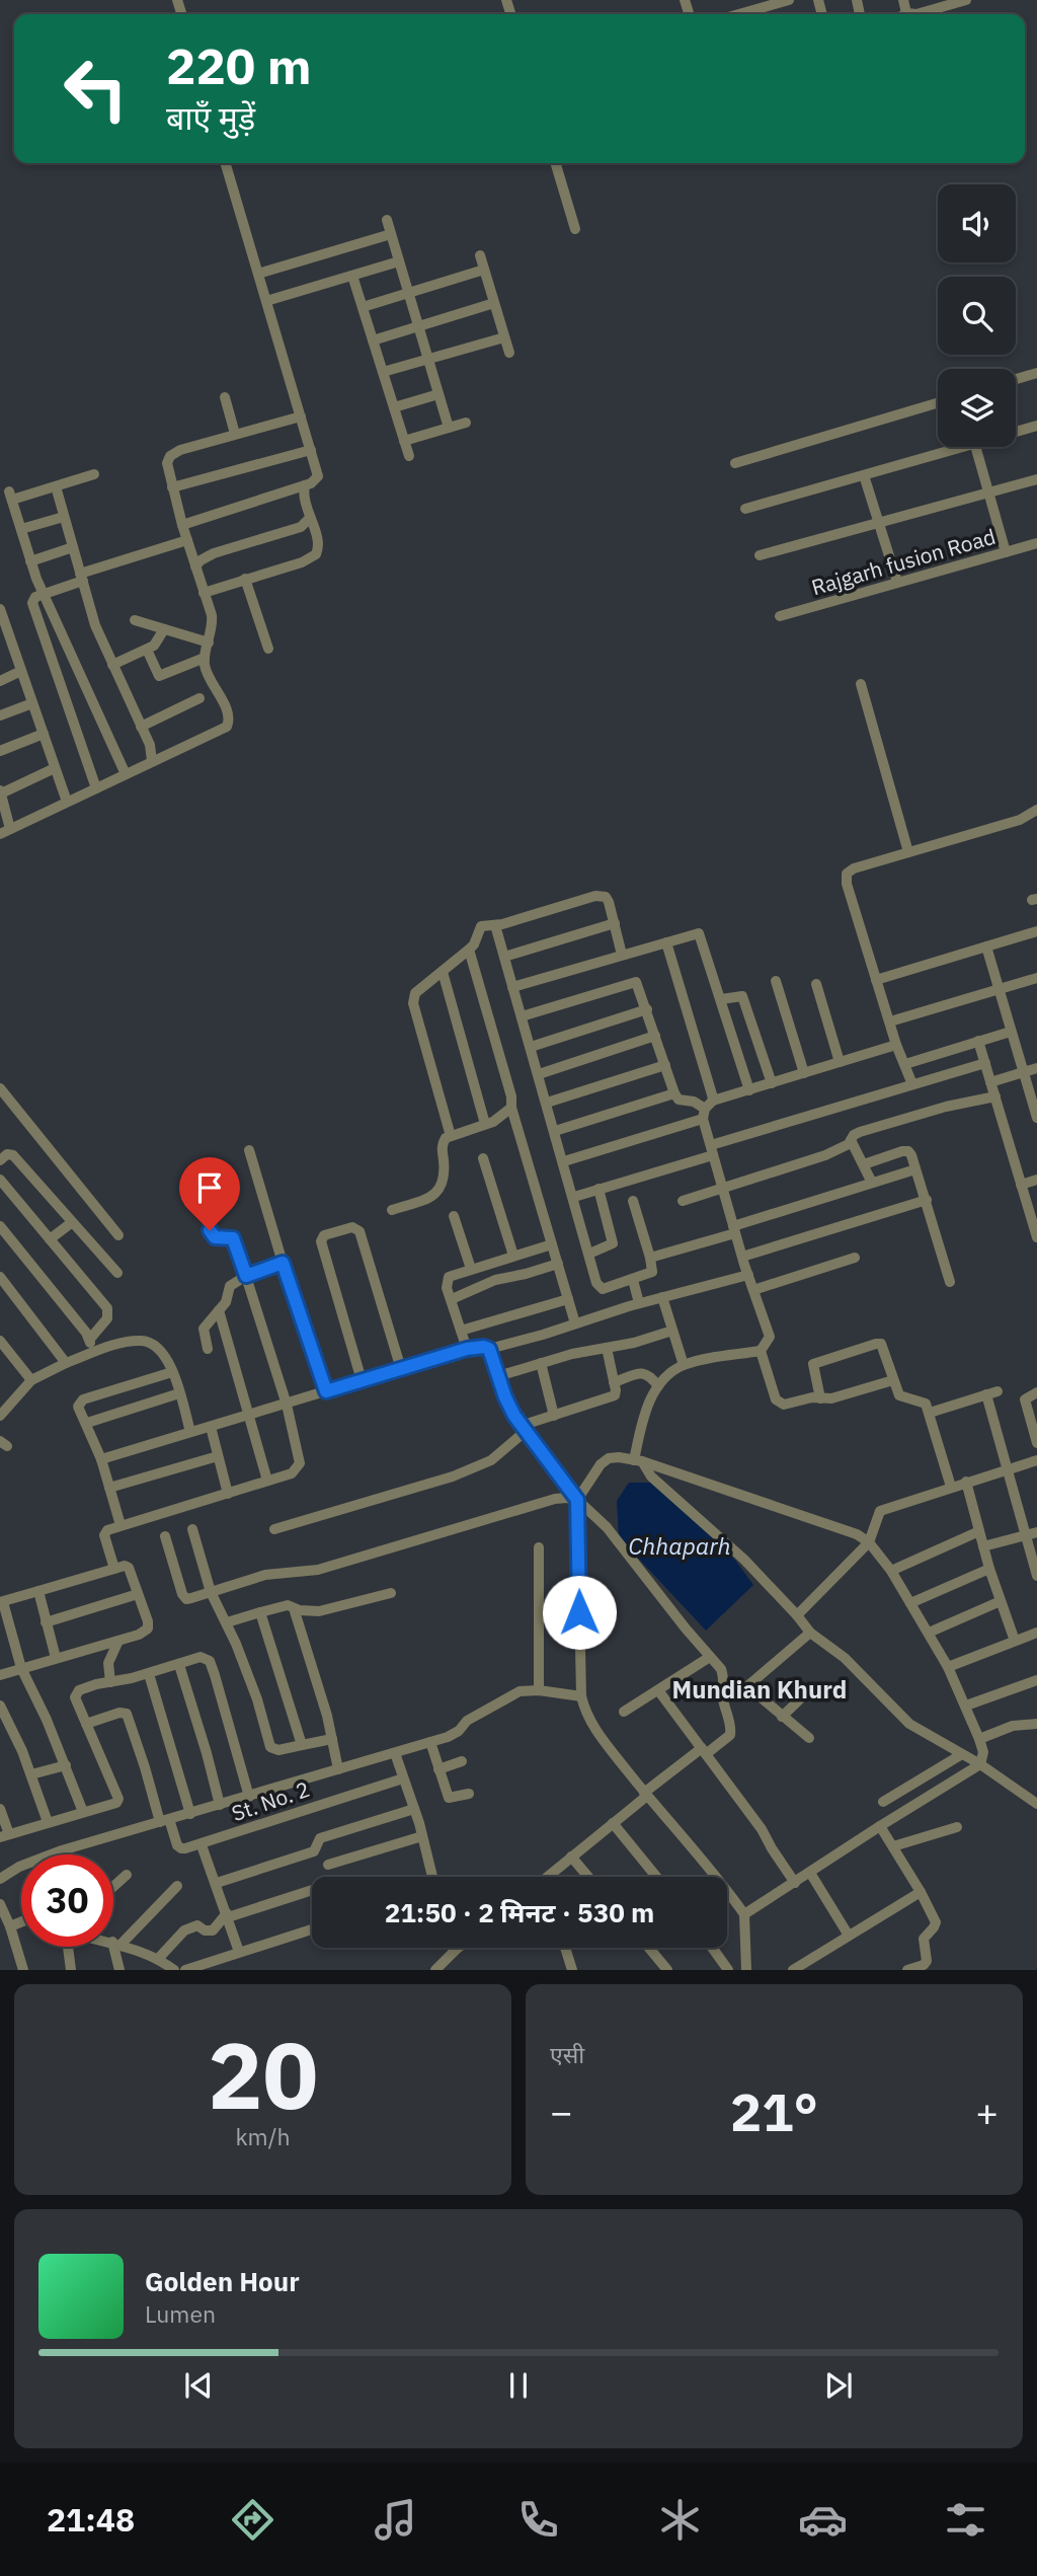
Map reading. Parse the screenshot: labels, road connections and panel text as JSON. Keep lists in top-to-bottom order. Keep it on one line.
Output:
{"streets":{"street":["Rajgarh fusion Road","St. No. 2"]},"districts":["Mundian Khurd"],"water":["Chhaparh"],"page":{"turn":["220 m","बाएँ मुड़ें"],"limit":"30","trip":"21:50 · 2 मिनट · 530 m","tile":[["20","km/h"],"एसी"],"heat":["−","21°","+"],"song":["Golden Hour","Lumen"],"tabs":"21:48"}}
